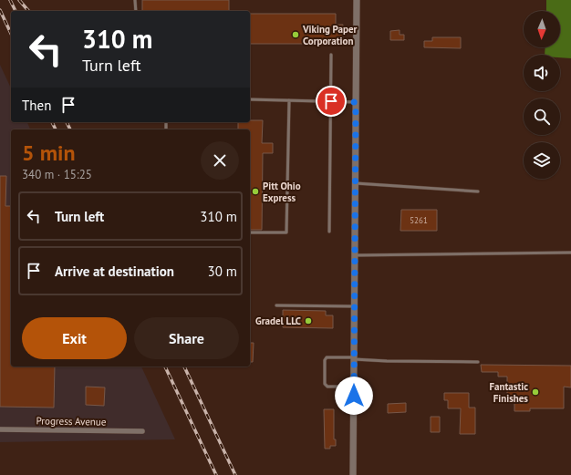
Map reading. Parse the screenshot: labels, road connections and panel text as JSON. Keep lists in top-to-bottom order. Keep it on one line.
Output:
{"streets":{"street":["Progress Avenue"]},"places":["Viking Paper Corporation","Pitt Ohio Express","Gradel LLC","Fantastic Finishes"],"house_numbers":["5261"],"north":"bottom","page":{"turn":["310 m","Turn left"],"then":"Then","heading":["5 min","340 m · 15:25"],"list":[{"name":"Turn left","value":"310 m"},{"name":"Arrive at destination","value":"30 m"}],"buttons":["Exit","Share"]}}
